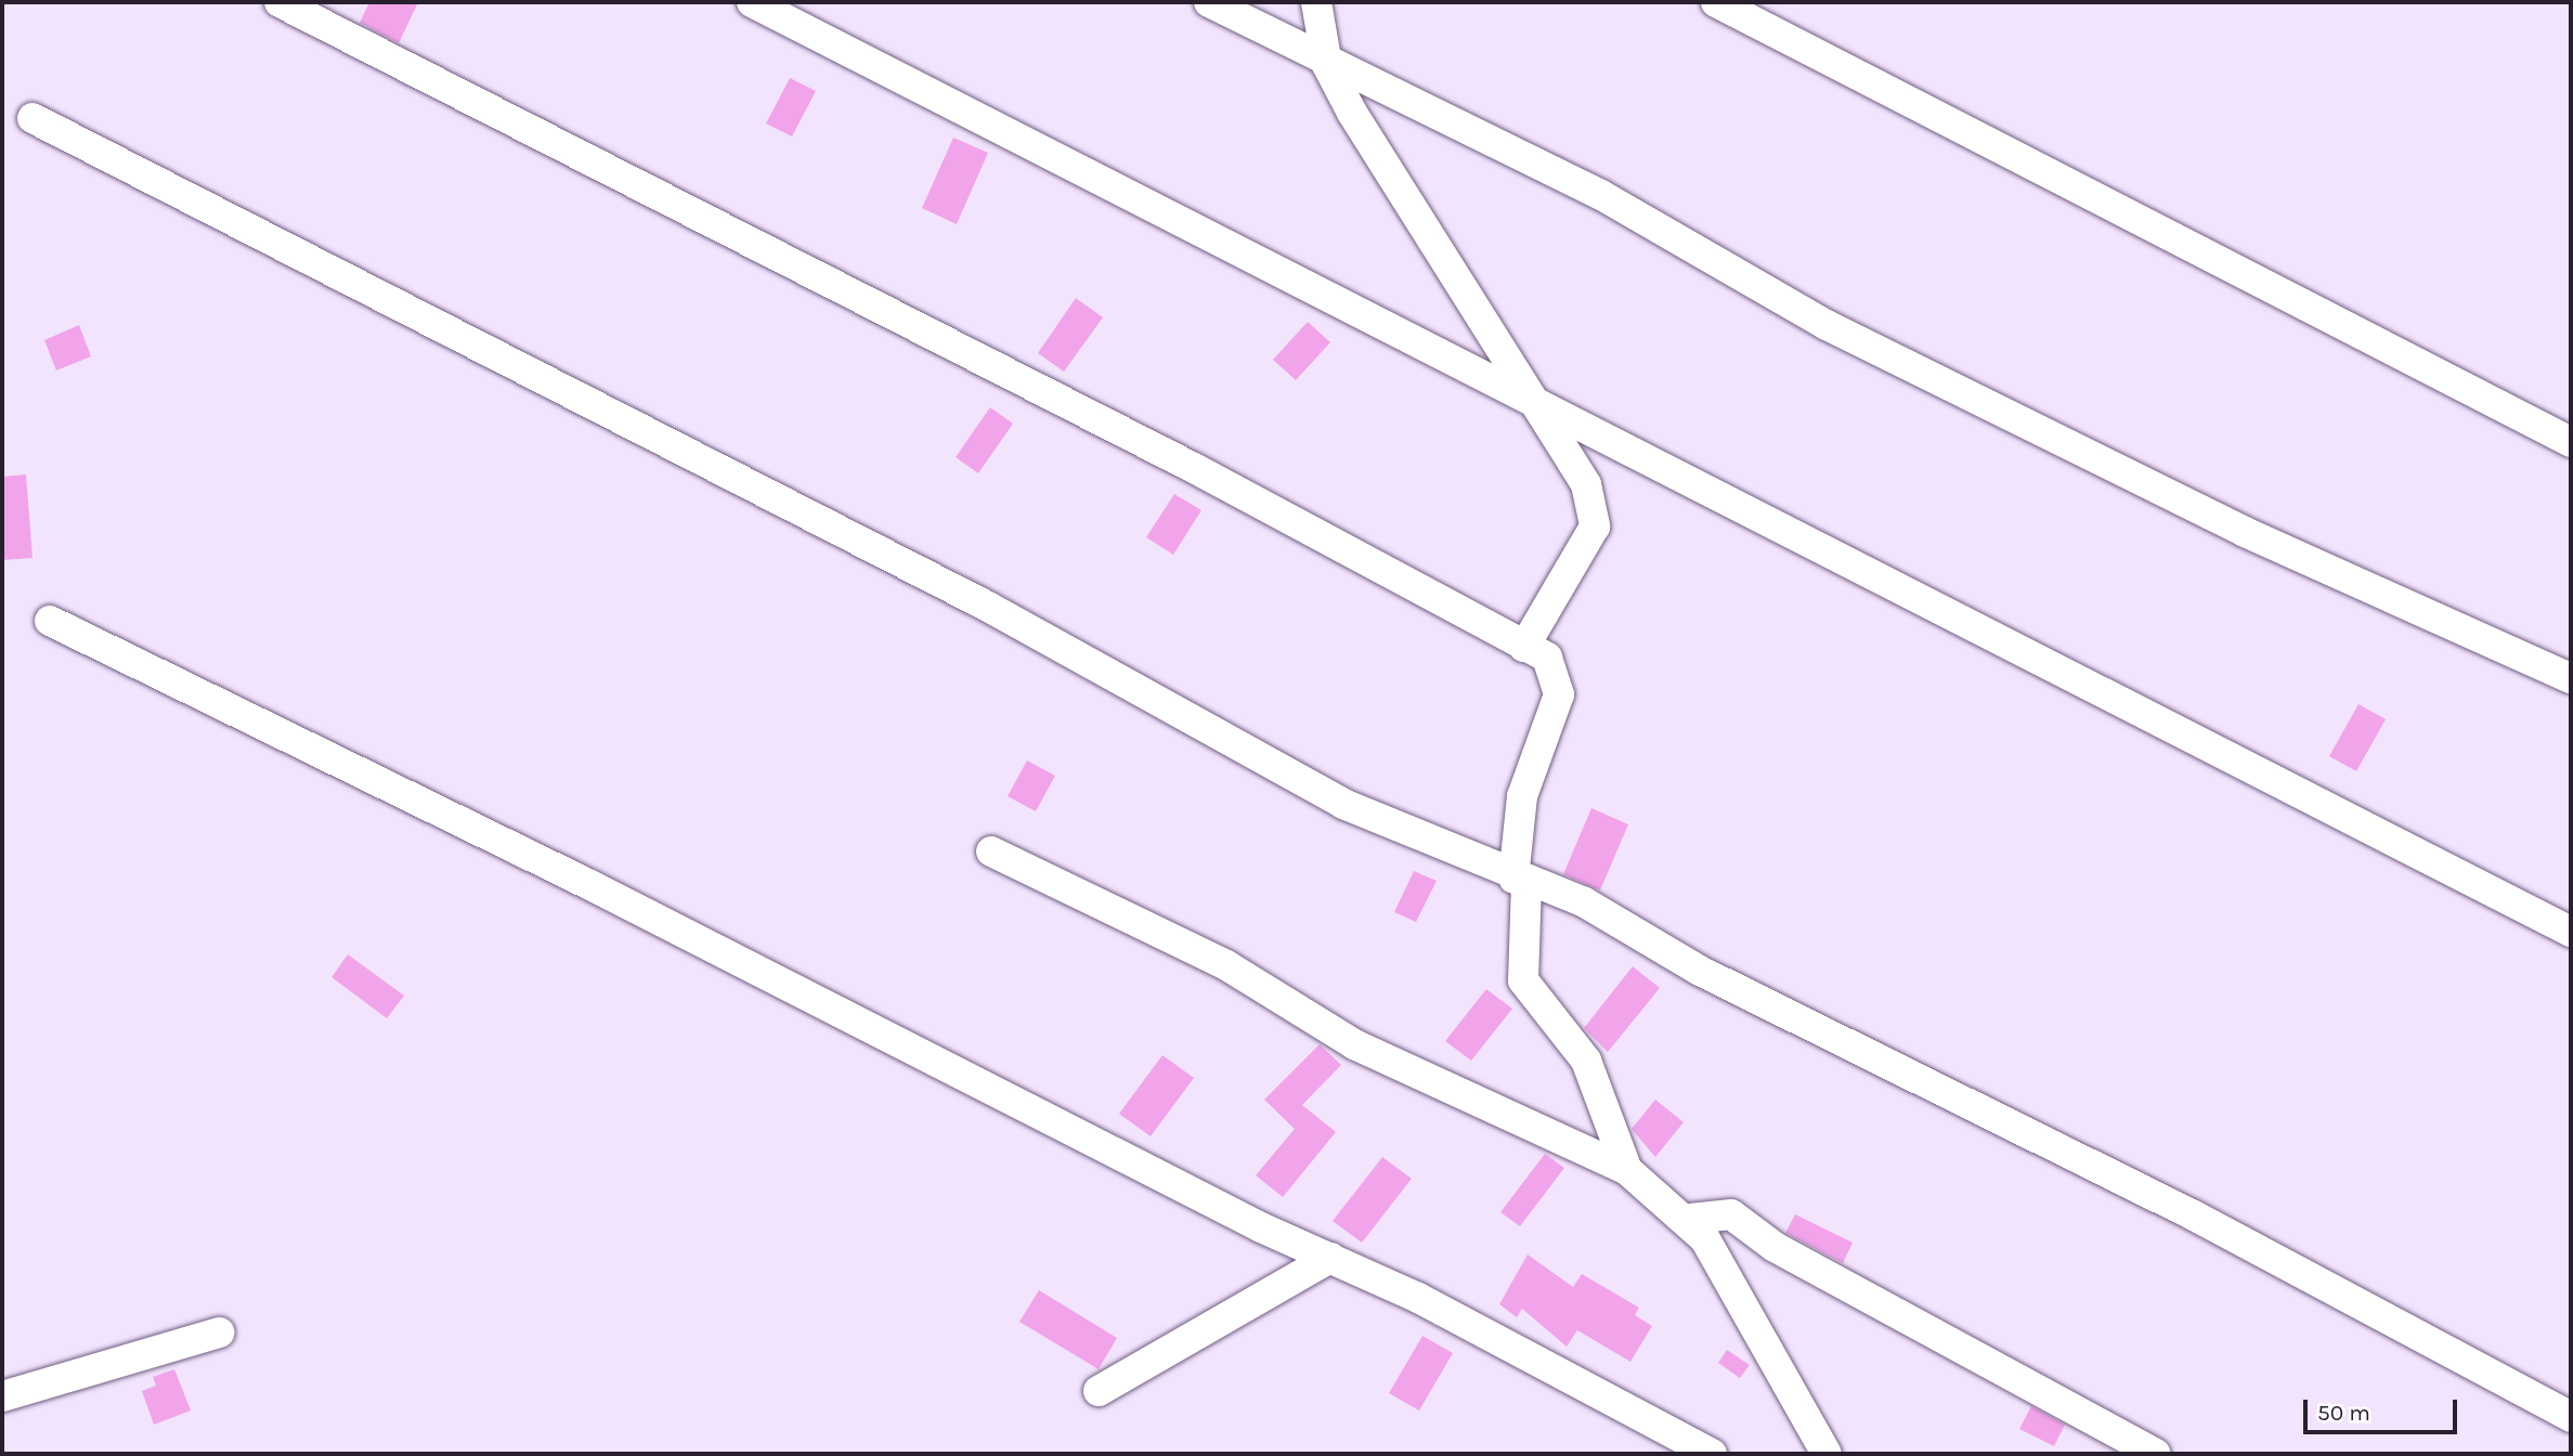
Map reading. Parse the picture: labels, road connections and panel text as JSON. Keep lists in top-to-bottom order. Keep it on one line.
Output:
{"scale_bar":"50 m"}
